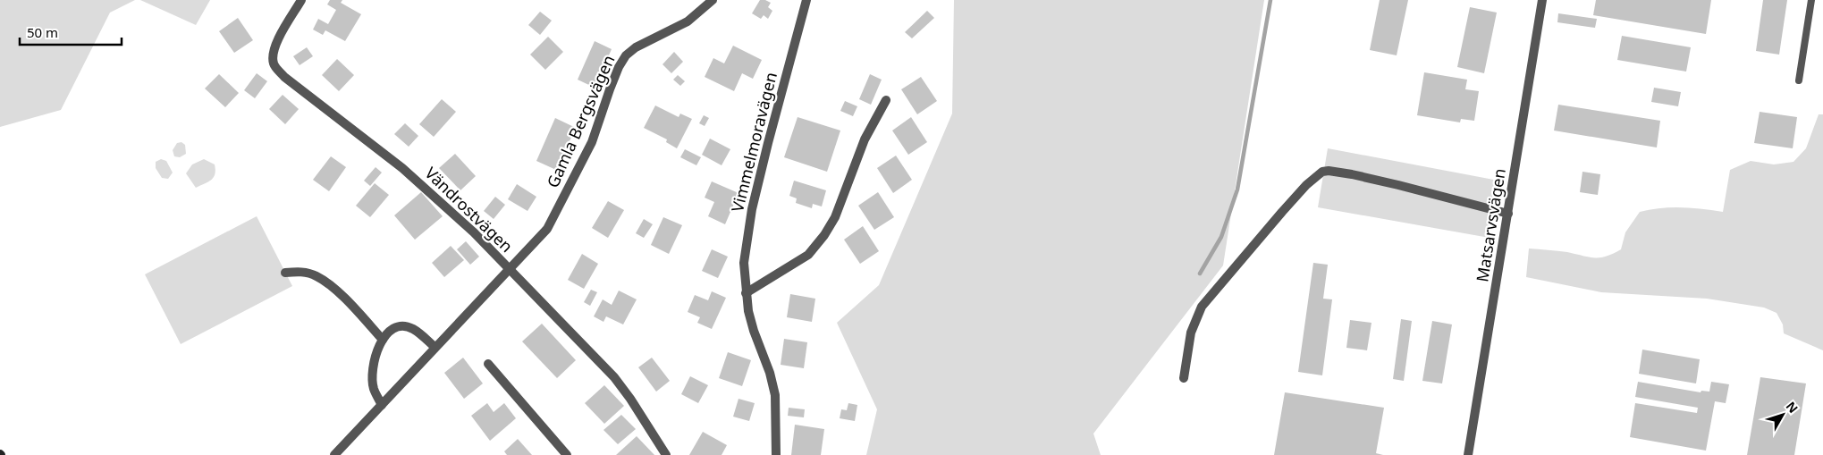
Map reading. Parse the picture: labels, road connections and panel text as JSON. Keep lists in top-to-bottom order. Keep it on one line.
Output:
{"streets":{"street":["Gamla Bergsvägen","Vimmelmoravägen","Vändrostvägen","Matsarvsvägen"]},"crossings":[["Gamla Bergsvägen","Vändrostvägen"]],"scale_bar":"50 m","north":"top right"}
